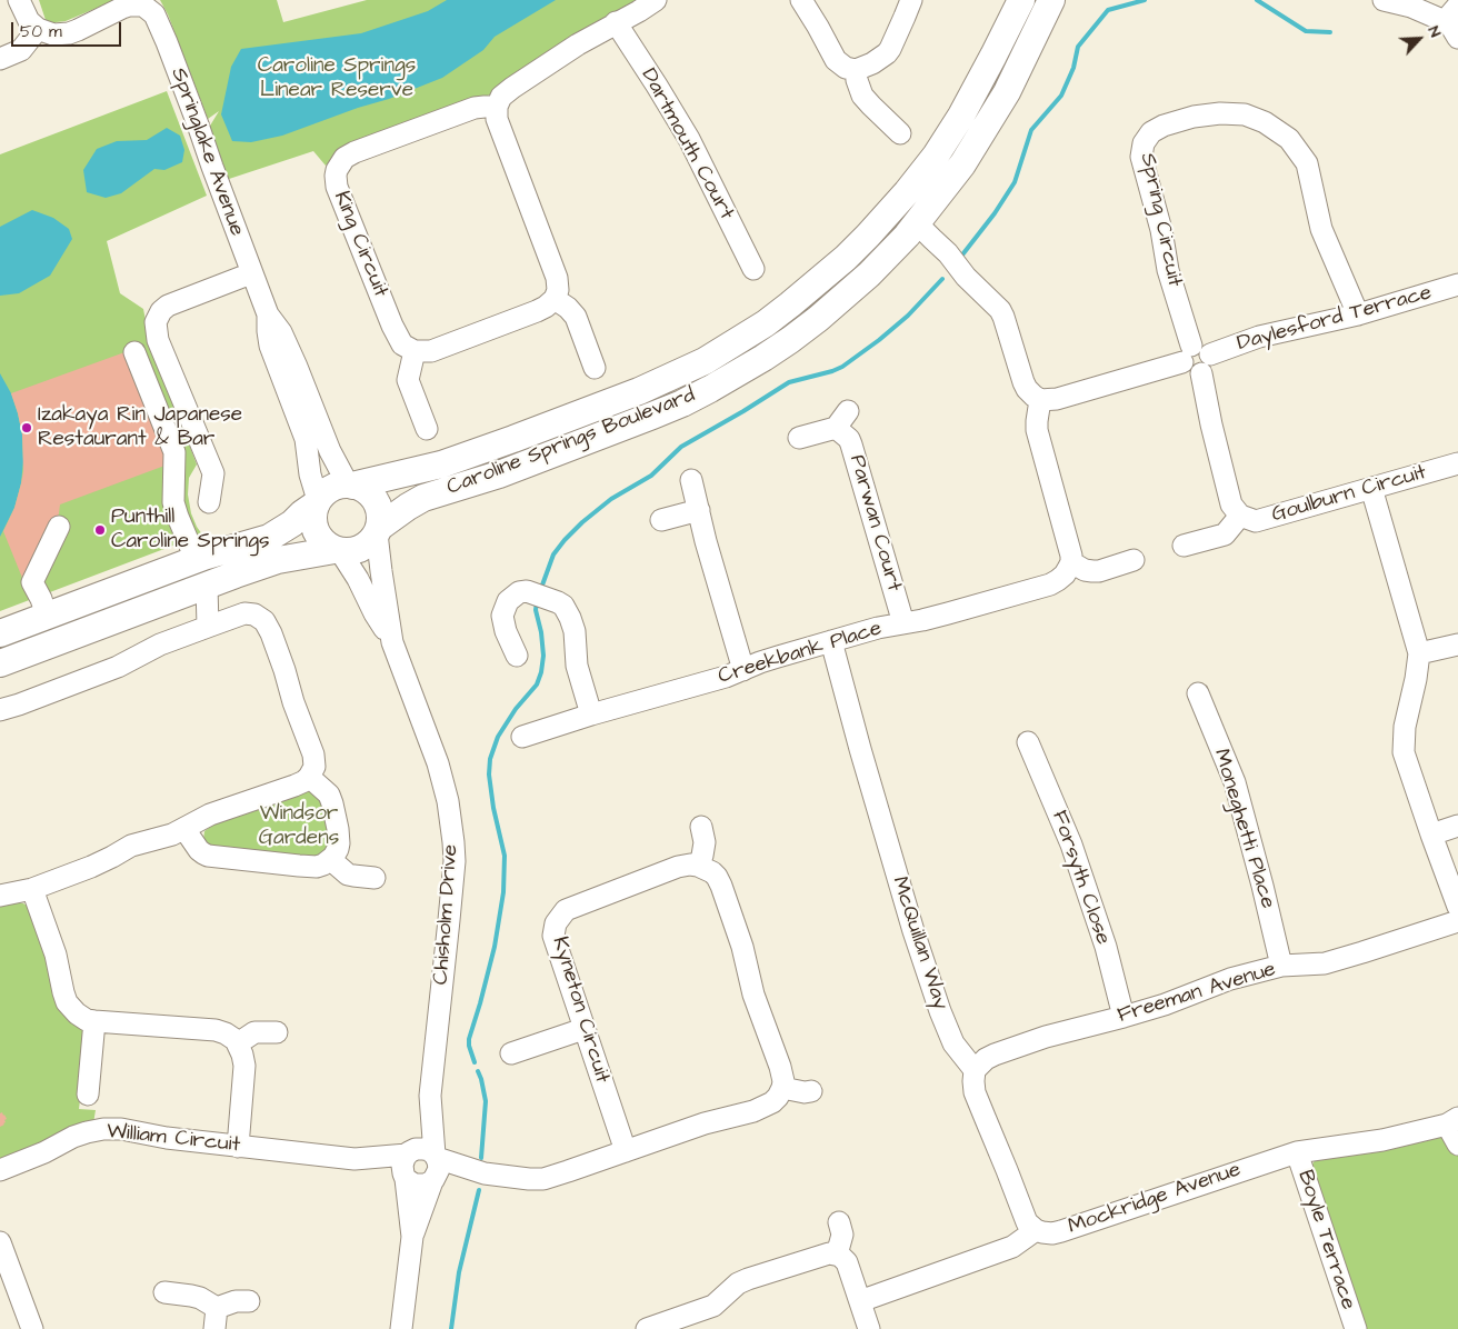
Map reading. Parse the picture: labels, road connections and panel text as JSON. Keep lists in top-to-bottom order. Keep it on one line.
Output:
{"streets":{"main road":["Caroline Springs Boulevard"],"street":["Dartmouth Court","Springlake Avenue","Spring Circuit","King Circuit","Daylesford Terrace","Goulburn Circuit","Parwan Court","Creekbank Place","Moneghetti Place","Forsyth Close","Chisholm Drive","McQuillan Way","Freeman Avenue","Kyneton Circuit","William Circuit","Mockridge Avenue","Boyle Terrace"]},"crossings":[["Springlake Avenue","Caroline Springs Boulevard"],["Springlake Avenue","Chisholm Drive"],["Spring Circuit","Daylesford Terrace"],["Spring Circuit","Goulburn Circuit"],["Daylesford Terrace","Goulburn Circuit"],["Caroline Springs Boulevard","Chisholm Drive"],["Parwan Court","Creekbank Place"],["Creekbank Place","McQuillan Way"],["Moneghetti Place","Freeman Avenue"],["Forsyth Close","Freeman Avenue"],["Chisholm Drive","William Circuit"],["McQuillan Way","Freeman Avenue"],["Mockridge Avenue","Boyle Terrace"]],"parks":["Caroline Springs Linear Reserve","Windsor Gardens"],"places":["Izakaya Rin Japanese Restaurant & Bar","Punthill Caroline Springs"],"scale_bar":"50 m","north":"top right"}
